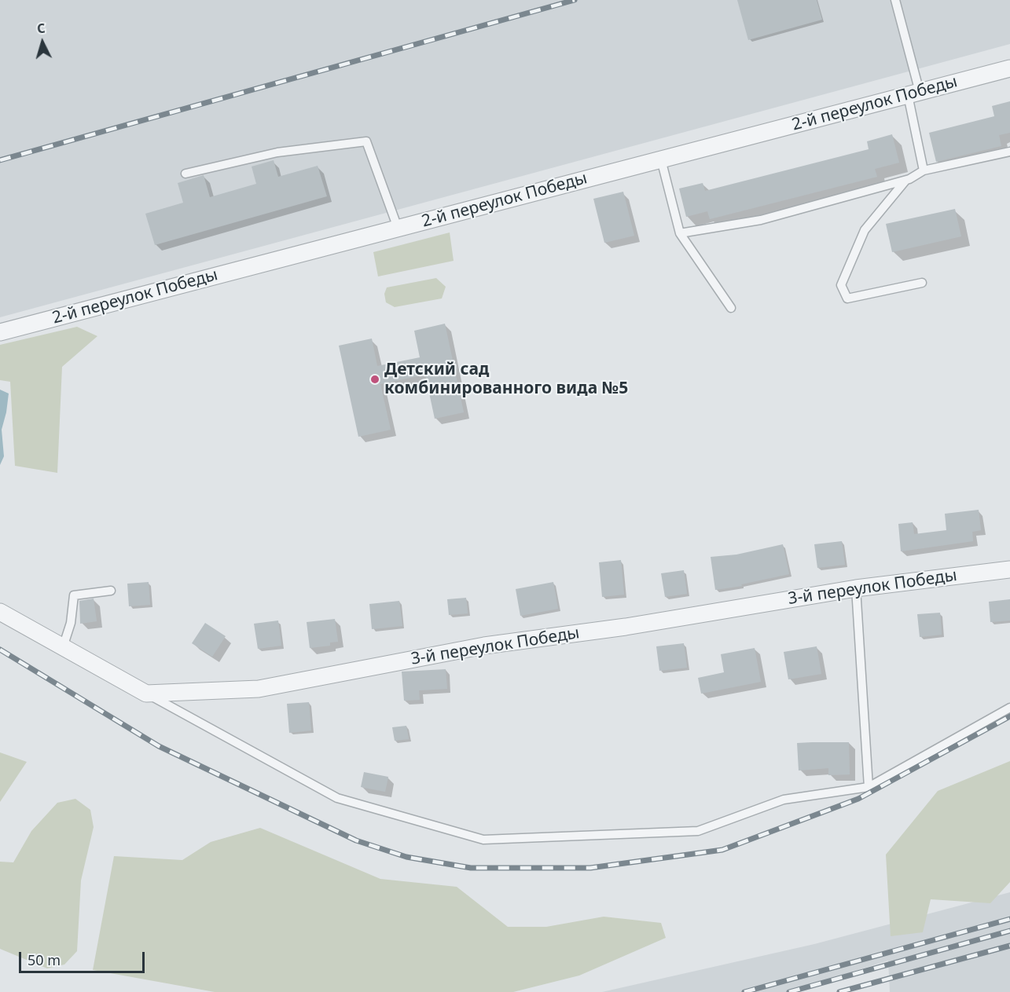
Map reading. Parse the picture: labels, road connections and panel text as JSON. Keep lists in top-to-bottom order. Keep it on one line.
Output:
{"streets":{"street":["2-й переулок Победы","3-й переулок Победы"]},"places":["Детский сад комбинированного вида №5"],"scale_bar":"50 m","north":"top"}
